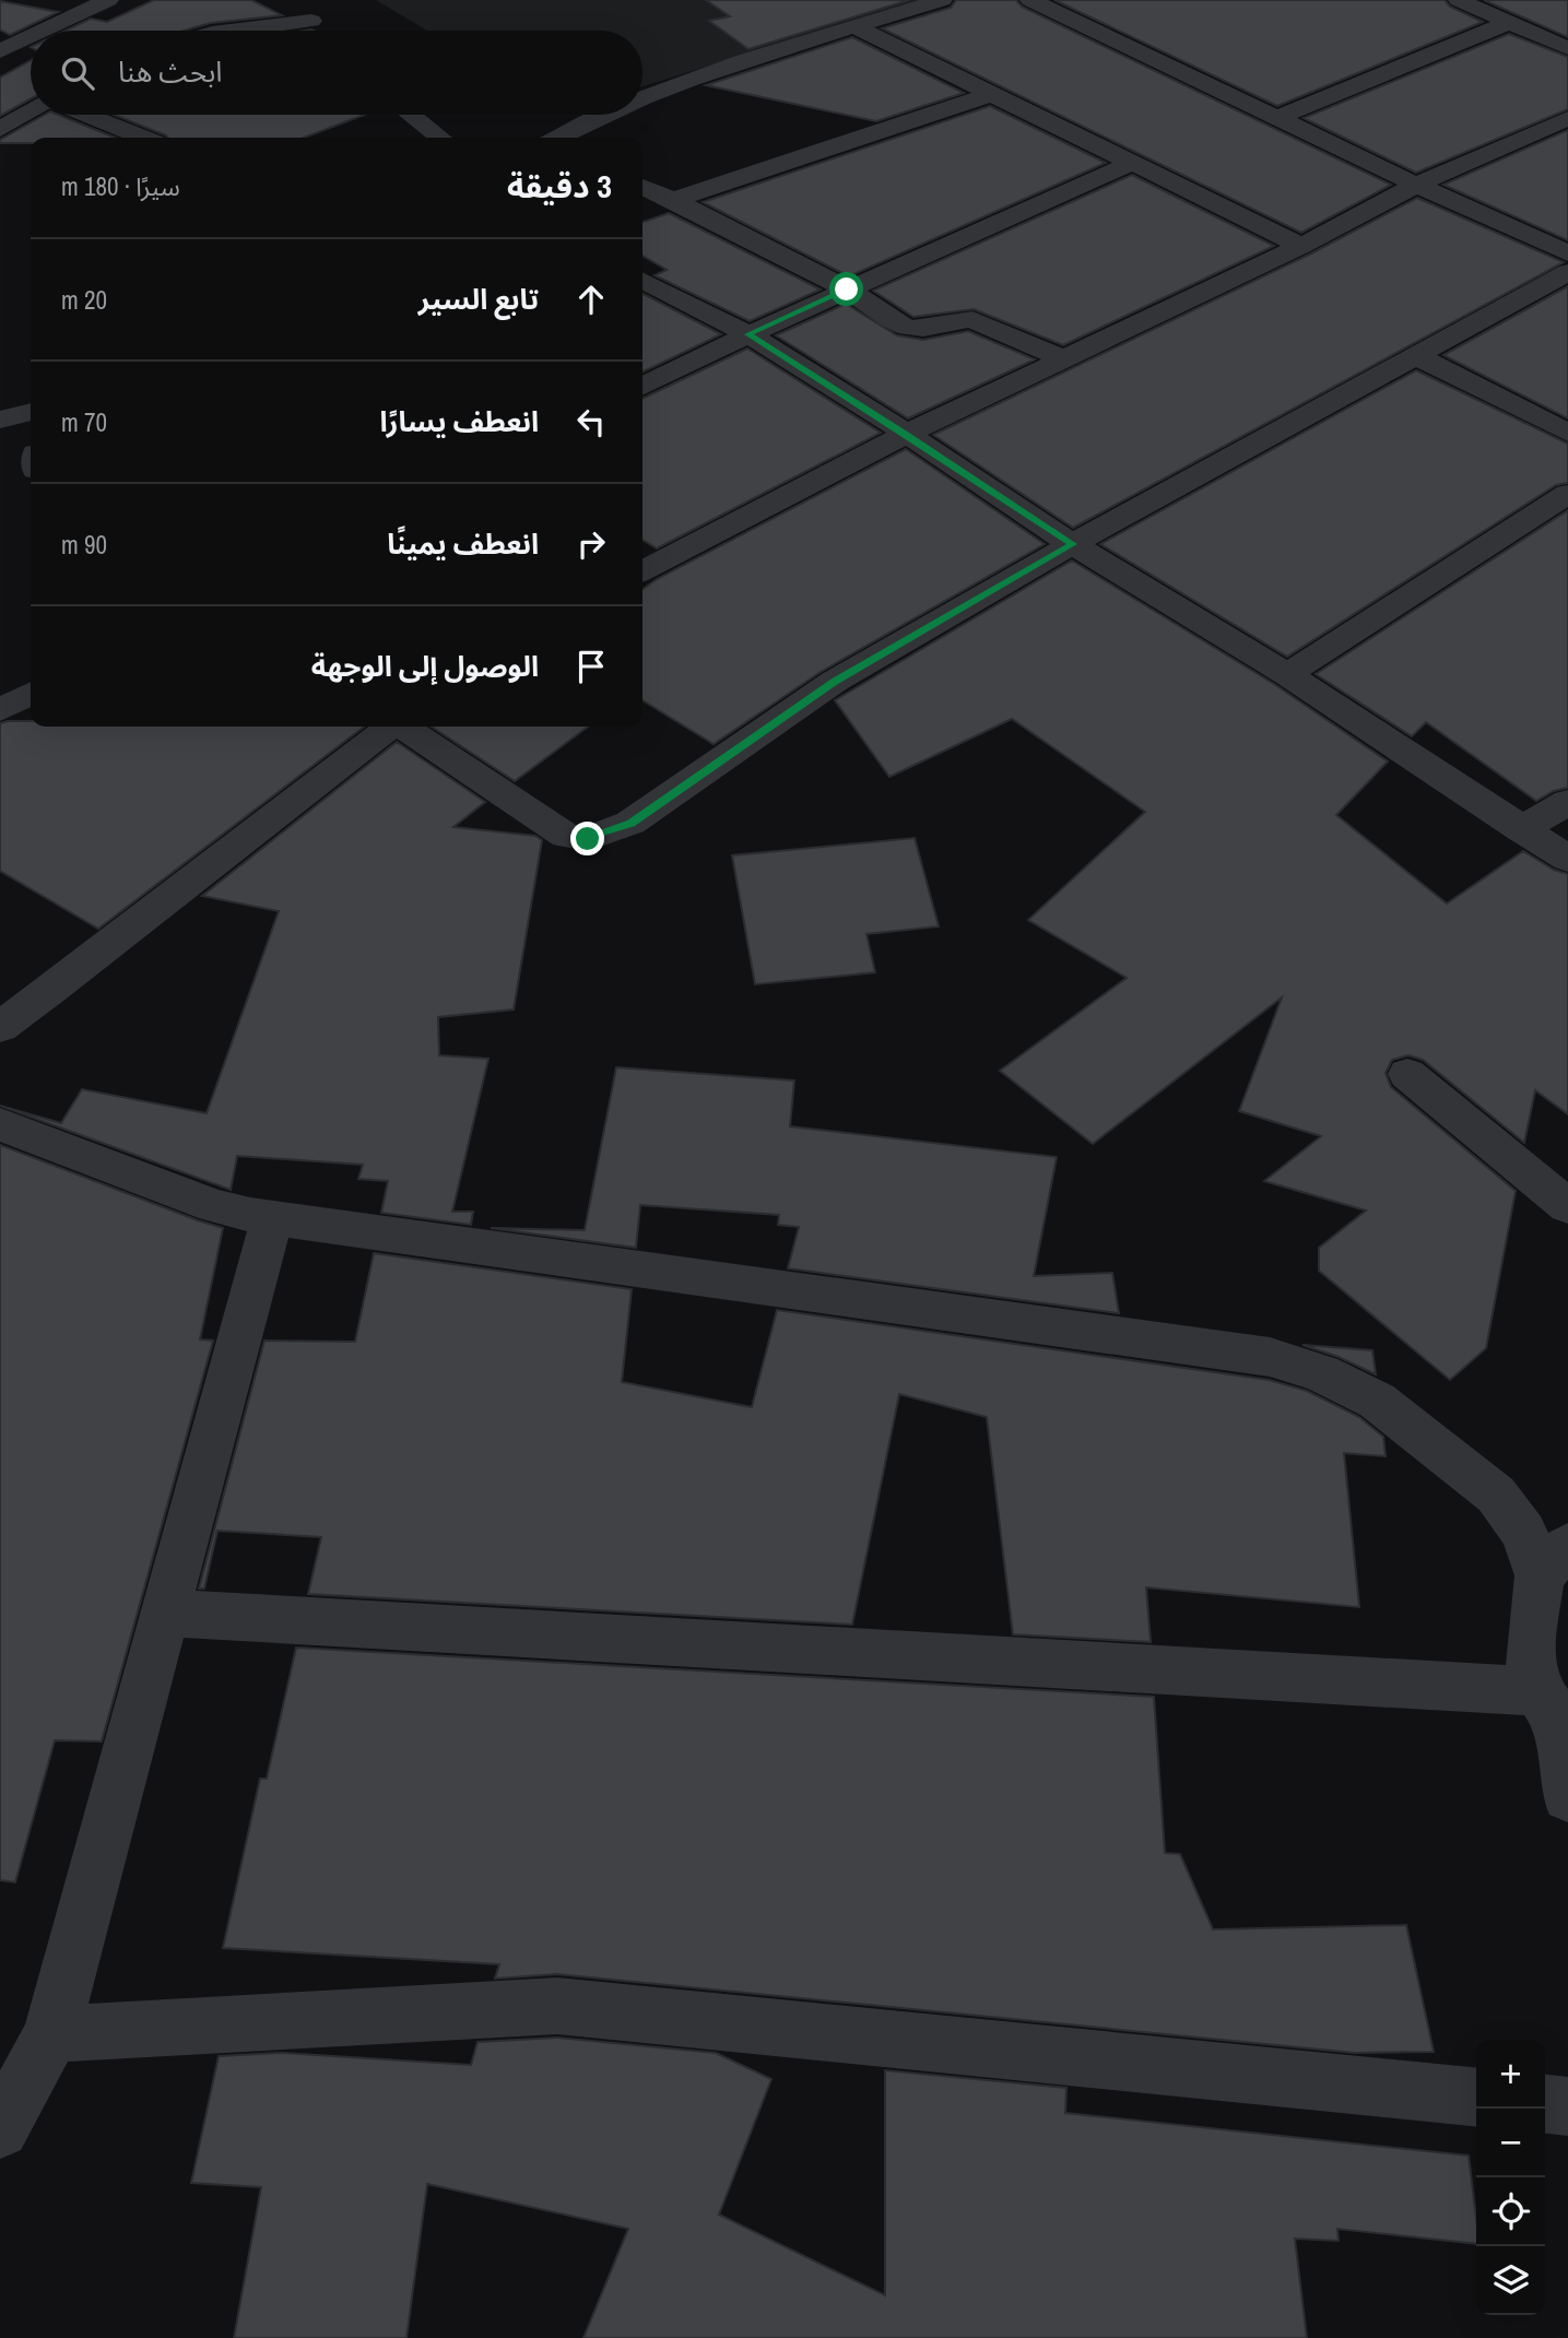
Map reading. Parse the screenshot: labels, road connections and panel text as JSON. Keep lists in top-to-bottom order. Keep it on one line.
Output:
{"page":{"search":"ابحث هنا","heading":["3 دقيقة","سيرًا · 180 m"],"list":[["تابع السير","20 m"],["انعطف يسارًا","70 m"],["انعطف يمينًا","90 m"],"الوصول إلى الوجهة"],"map_buttons":["+","−"]}}
